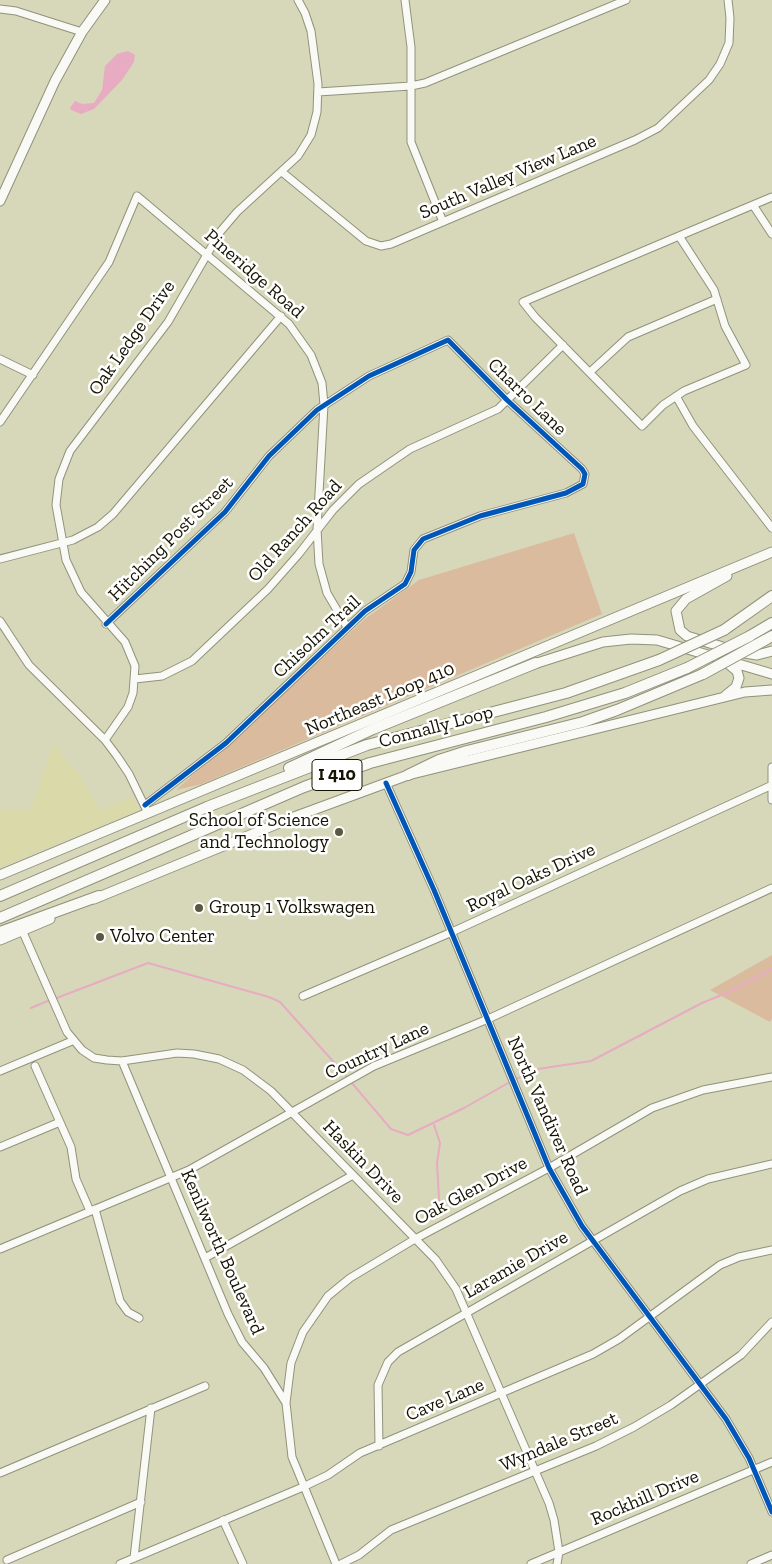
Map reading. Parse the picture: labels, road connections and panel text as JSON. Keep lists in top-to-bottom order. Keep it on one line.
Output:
{"streets":{"highway":["Connally Loop","I 410"],"main road":["Northeast Loop 410"],"street":["South Valley View Lane","Pineridge Road","Oak Ledge Drive","Charro Lane","Old Ranch Road","Hitching Post Street","Chisolm Trail","Royal Oaks Drive","Country Lane","North Vandiver Road","Haskin Drive","Oak Glen Drive","Kenilworth Boulevard","Laramie Drive","Cave Lane","Wyndale Street","Rockhill Drive"]},"crossings":[["South Valley View Lane","Oak Ledge Drive"],["Pineridge Road","Oak Ledge Drive"],["Pineridge Road","Old Ranch Road"],["Pineridge Road","Hitching Post Street"],["Pineridge Road","Chisolm Trail"],["Oak Ledge Drive","Old Ranch Road"],["Oak Ledge Drive","Hitching Post Street"],["Charro Lane","Old Ranch Road"],["Charro Lane","Hitching Post Street"],["Charro Lane","Chisolm Trail"],["Royal Oaks Drive","North Vandiver Road"],["Country Lane","North Vandiver Road"],["Country Lane","Haskin Drive"],["Country Lane","Kenilworth Boulevard"],["North Vandiver Road","Oak Glen Drive"],["North Vandiver Road","Laramie Drive"],["North Vandiver Road","Cave Lane"],["North Vandiver Road","Wyndale Street"],["North Vandiver Road","Rockhill Drive"],["Haskin Drive","Oak Glen Drive"],["Haskin Drive","Kenilworth Boulevard"],["Haskin Drive","Laramie Drive"],["Haskin Drive","Cave Lane"],["Haskin Drive","Wyndale Street"],["Haskin Drive","Rockhill Drive"],["Oak Glen Drive","Kenilworth Boulevard"],["Kenilworth Boulevard","Cave Lane"],["Laramie Drive","Cave Lane"]],"places":["School of Science and Technology","Group 1 Volkswagen","Volvo Center"]}
